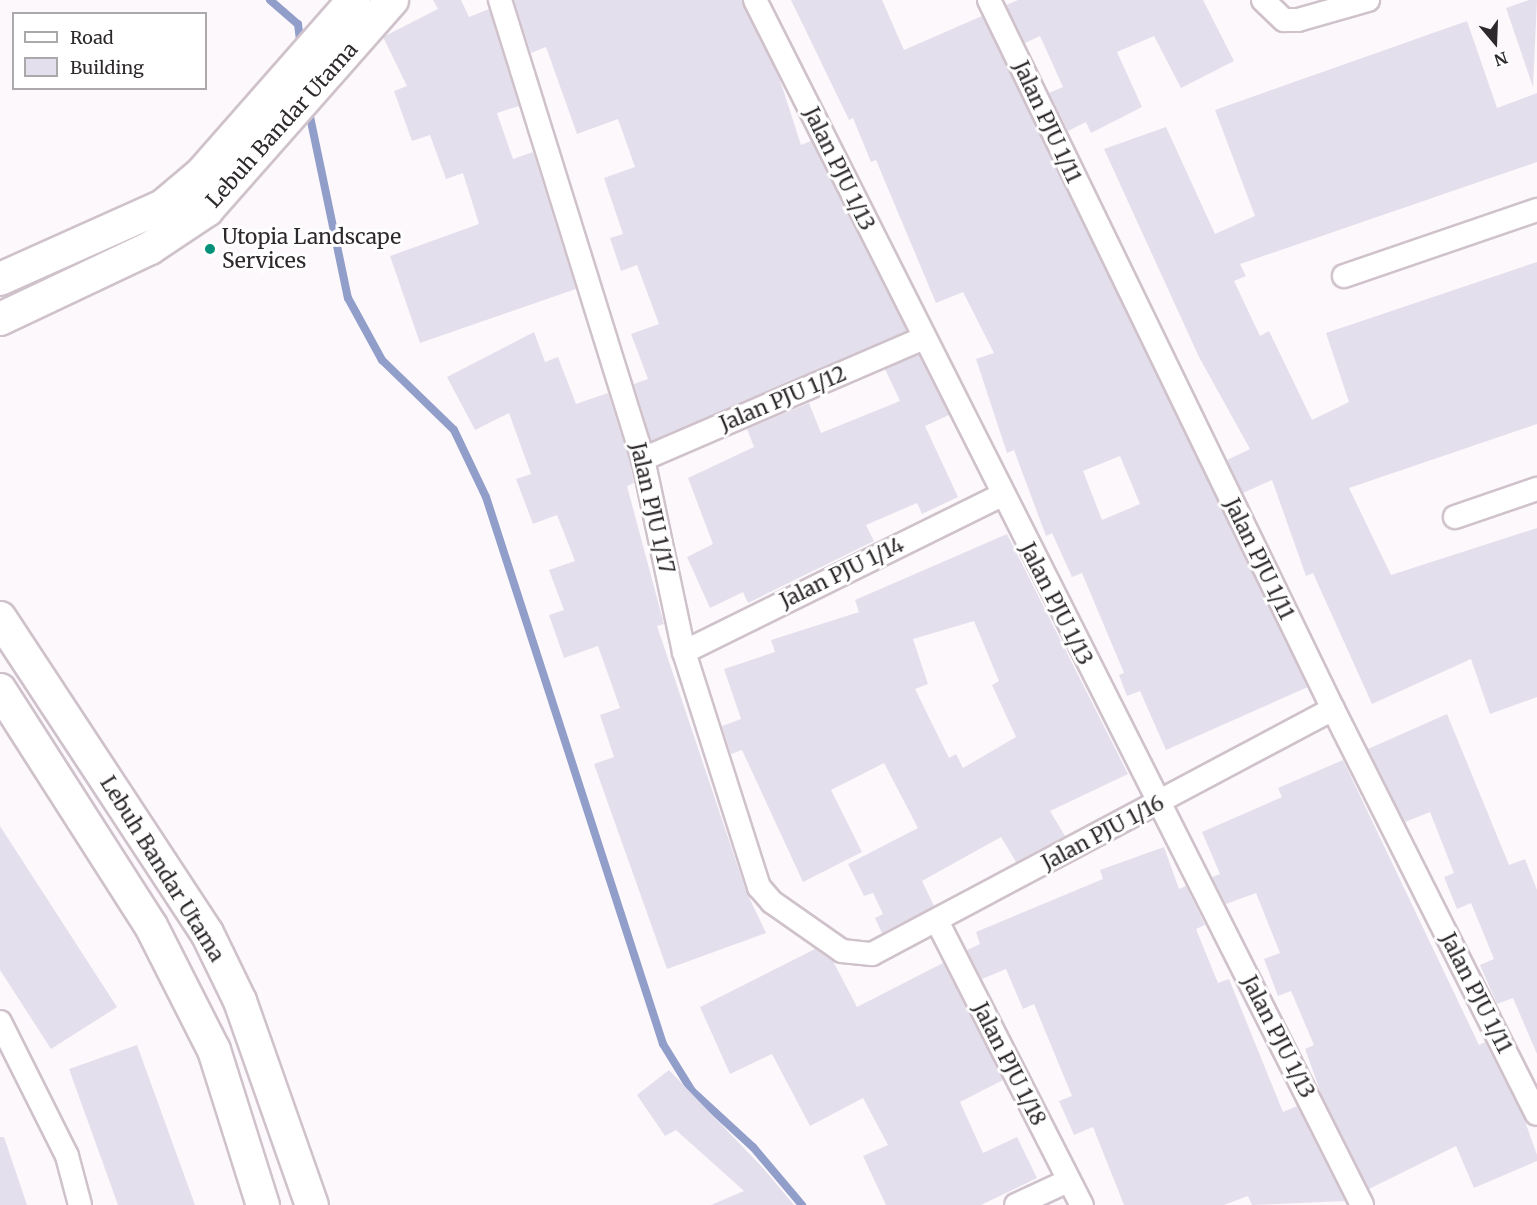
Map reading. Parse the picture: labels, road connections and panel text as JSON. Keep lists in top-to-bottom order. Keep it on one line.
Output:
{"streets":{"main road":["Lebuh Bandar Utama"],"street":["Jalan PJU 1/11","Jalan PJU 1/13","Jalan PJU 1/12","Jalan PJU 1/17","Jalan PJU 1/14","Jalan PJU 1/16","Jalan PJU 1/18"]},"crossings":[["Jalan PJU 1/11","Jalan PJU 1/16"],["Jalan PJU 1/13","Jalan PJU 1/12"],["Jalan PJU 1/13","Jalan PJU 1/14"],["Jalan PJU 1/13","Jalan PJU 1/16"],["Jalan PJU 1/12","Jalan PJU 1/17"],["Jalan PJU 1/17","Jalan PJU 1/14"],["Jalan PJU 1/17","Jalan PJU 1/16"],["Jalan PJU 1/16","Jalan PJU 1/18"]],"places":["Utopia Landscape Services"],"legend":["Road","Building"],"north":"bottom"}
